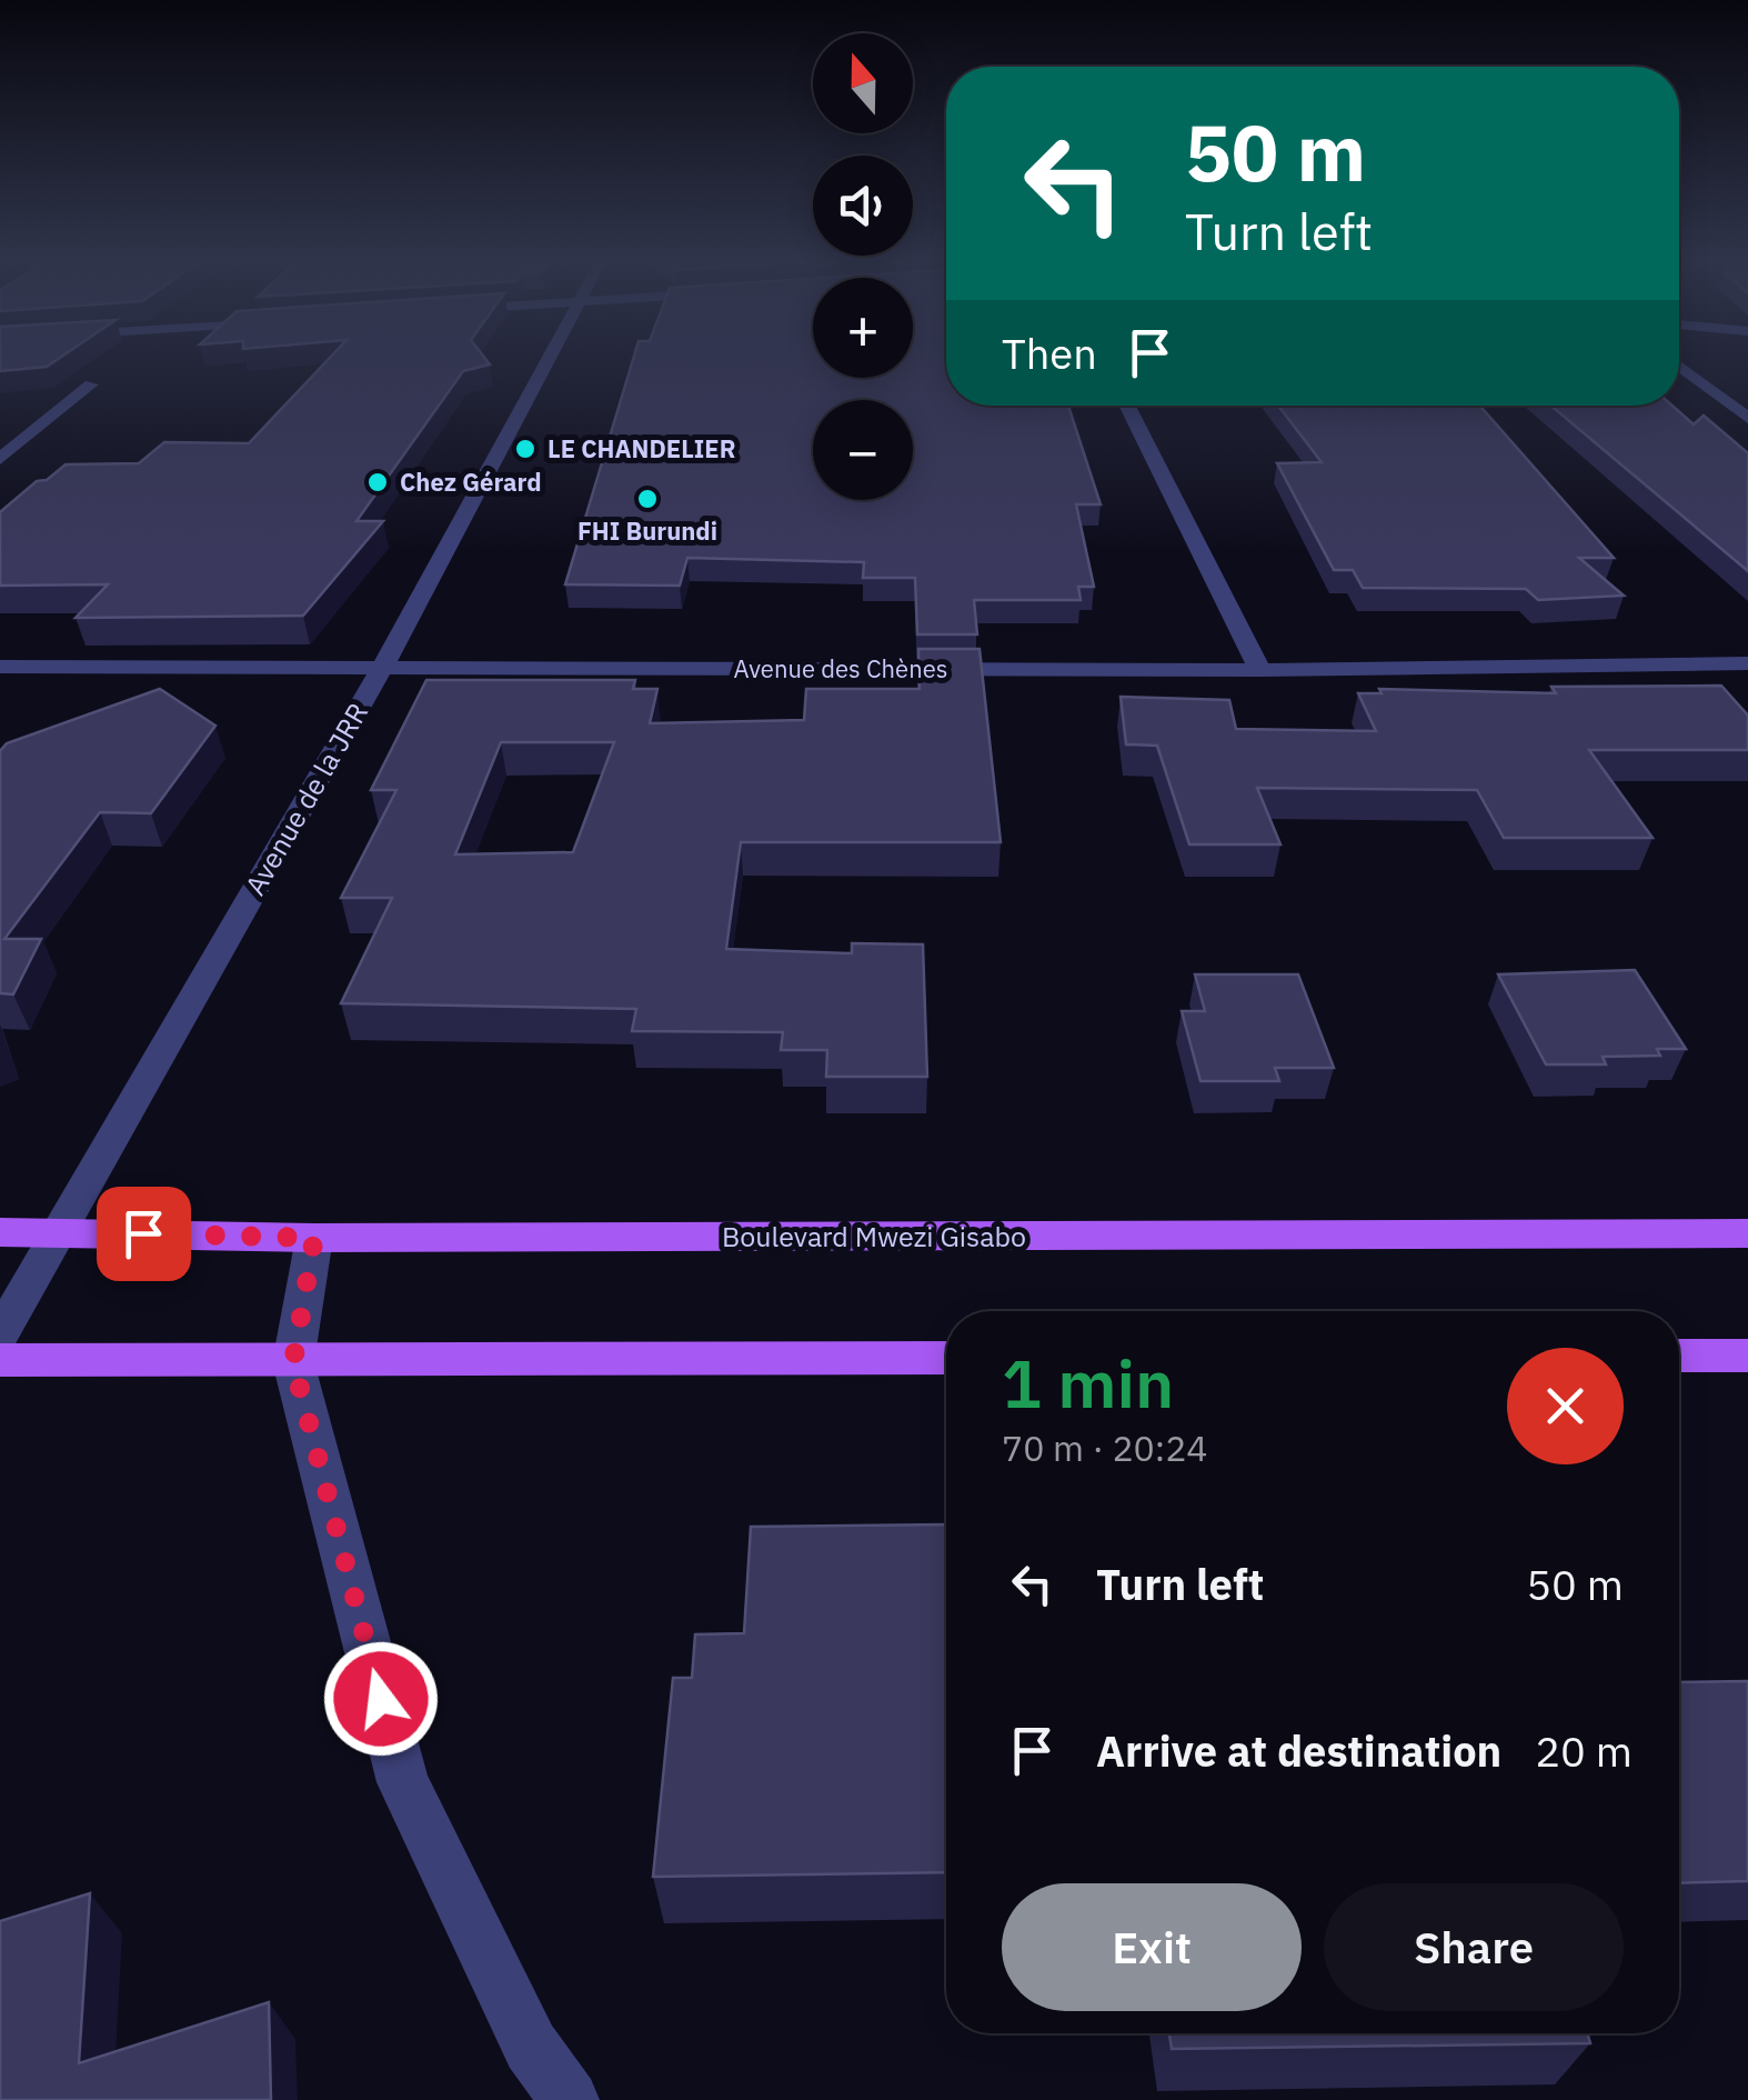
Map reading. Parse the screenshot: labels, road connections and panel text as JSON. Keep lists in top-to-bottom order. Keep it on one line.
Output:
{"streets":{"main road":["Boulevard Mwezi Gisabo"],"street":["Avenue des Chènes","Avenue de la JRR"]},"crossings":[["Avenue des Chènes","Avenue de la JRR"],["Avenue de la JRR","Boulevard Mwezi Gisabo"]],"places":["LE CHANDELIER","Chez Gérard","FHI Burundi"],"north":"top","page":{"map_buttons":["+","−"],"turn":["50 m","Turn left"],"then":"Then","heading":["1 min","70 m · 20:24"],"list":[{"name":"Turn left","value":"50 m"},{"name":"Arrive at destination","value":"20 m"}],"buttons":["Exit","Share"]}}
